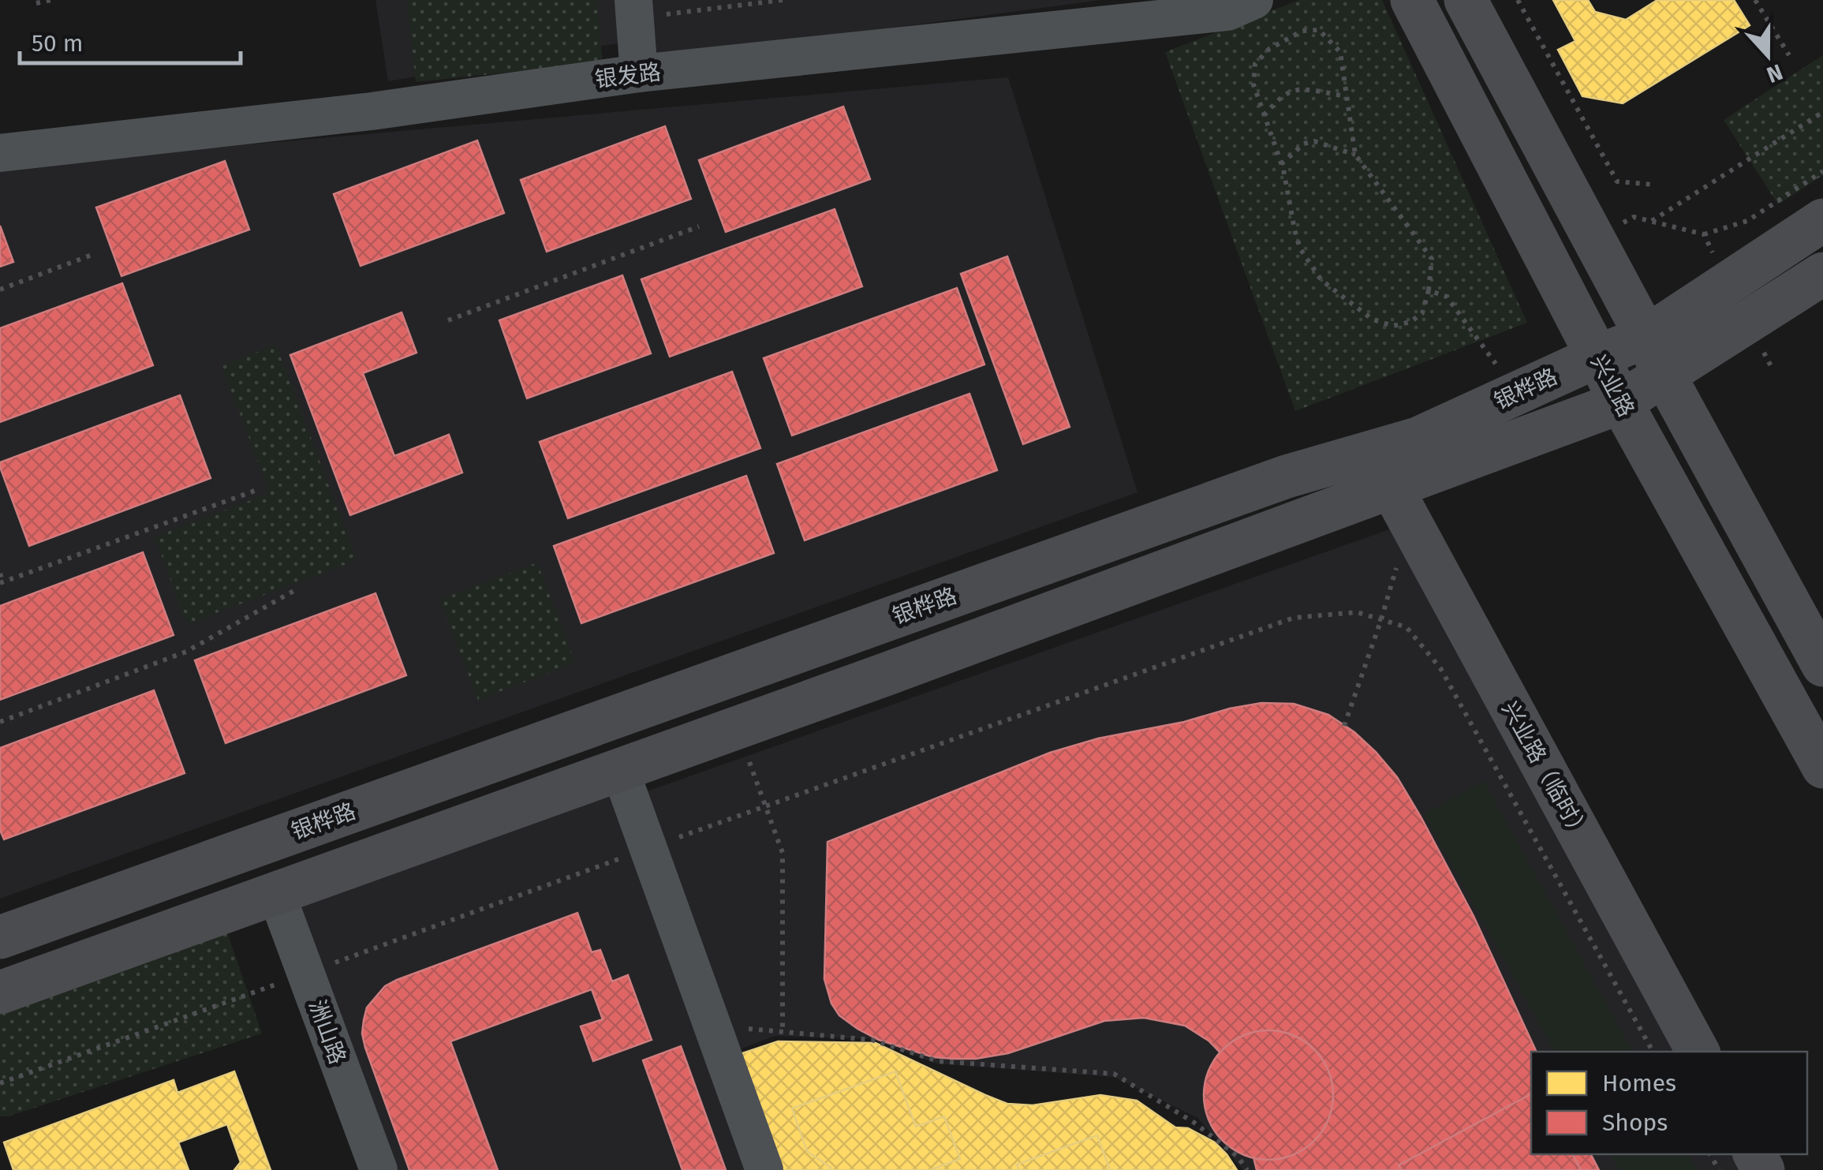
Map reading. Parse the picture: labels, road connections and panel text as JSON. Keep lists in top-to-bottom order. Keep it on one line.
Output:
{"streets":{"main road":["兴业路","银桦路","兴业路（临时）"],"street":["银发路","洲山路"]},"crossings":[["兴业路","银桦路"],["银桦路","兴业路（临时）"],["银桦路","洲山路"]],"legend":["Homes","Shops"],"scale_bar":"50 m","north":"bottom"}
